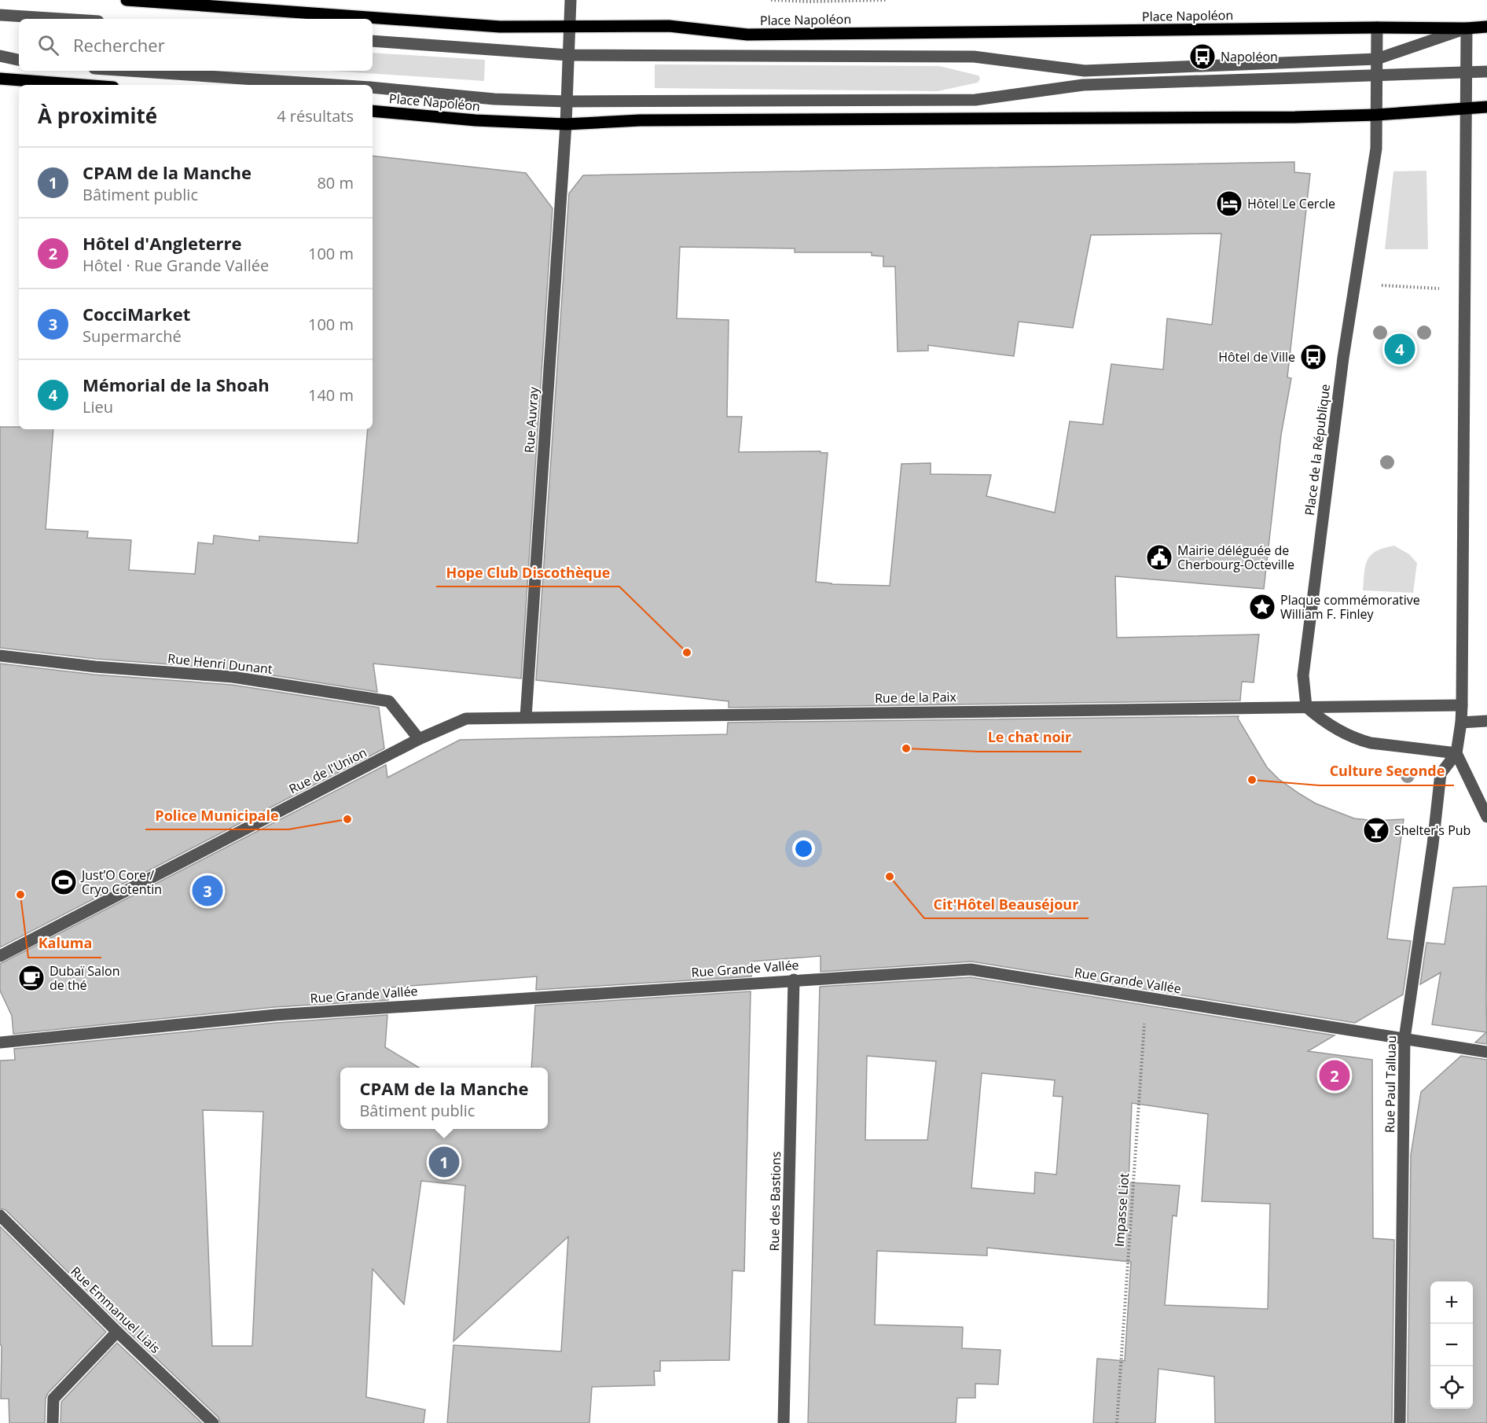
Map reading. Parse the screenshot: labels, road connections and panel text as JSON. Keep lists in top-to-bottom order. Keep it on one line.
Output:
{"streets":{"main road":["Place Napoléon"],"street":["Rue Auvray","Place de la République","Rue Henri Dunant","Rue de la Paix","Rue de l'Union","Rue Grande Vallée","Rue Paul Talluau","Rue des Bastions","Rue Emmanuel Liais"],"path":["Impasse Liot"]},"crossings":[["Place Napoléon","Rue Auvray"],["Place Napoléon","Place de la République"],["Rue Auvray","Rue de la Paix"],["Rue Auvray","Rue de l'Union"],["Place de la République","Rue de la Paix"],["Rue Henri Dunant","Rue de l'Union"],["Rue de la Paix","Rue de l'Union"],["Rue Grande Vallée","Rue Paul Talluau"],["Rue Grande Vallée","Rue des Bastions"],["Rue Grande Vallée","Impasse Liot"]],"places":{"bus stop":["Napoléon","Hôtel de Ville"],"hotel":["Hôtel Le Cercle"],"public building":["Mairie déléguée de Cherbourg-Octeville"],"place":["Plaque commémorative William F. Finley"],"other":["Hope Club Discothèque","Le chat noir","Culture Seconde","Police Municipale","Cit'Hôtel Beauséjour","Kaluma"],"bar":["Shelter's Pub"],"sports":["Just’O Core / Cryo Cotentin"],"cafe":["Dubaï Salon de thé"]},"page":{"search":"Rechercher","heading":["À proximité","4 résultats"],"list":[{"mark":"1","name":"CPAM de la Manche","note":"Bâtiment public","value":"80 m"},{"mark":"2","name":"Hôtel d'Angleterre","note":"Hôtel · Rue Grande Vallée","value":"100 m"},{"mark":"3","name":"CocciMarket","note":"Supermarché","value":"100 m"},{"mark":"4","name":"Mémorial de la Shoah","note":"Lieu","value":"140 m"}],"pins":["4","3","2","1"],"popup":["CPAM de la Manche","Bâtiment public"],"map_buttons":["+","−"]}}
